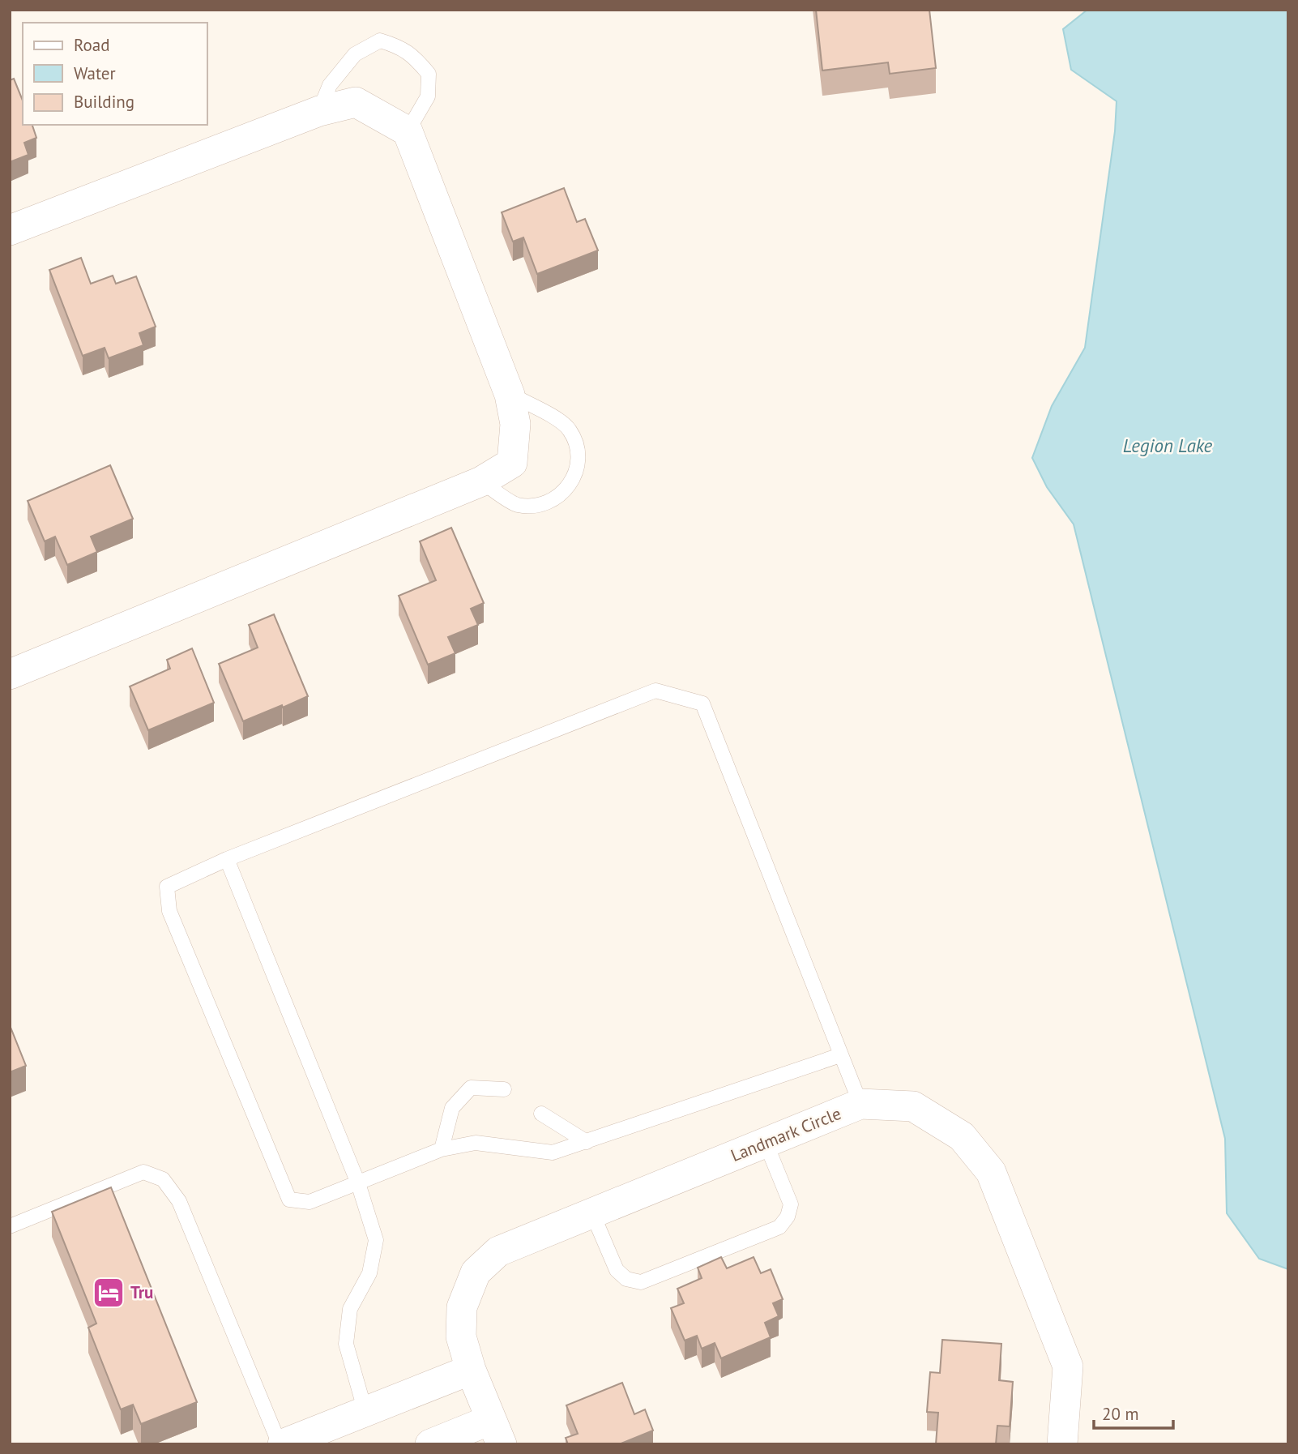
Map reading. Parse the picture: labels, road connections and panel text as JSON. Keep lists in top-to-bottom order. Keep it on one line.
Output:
{"streets":{"street":["Landmark Circle"]},"water":["Legion Lake"],"places":{"hotel":["Tru"]},"legend":["Road","Water","Building"],"scale_bar":"20 m"}
